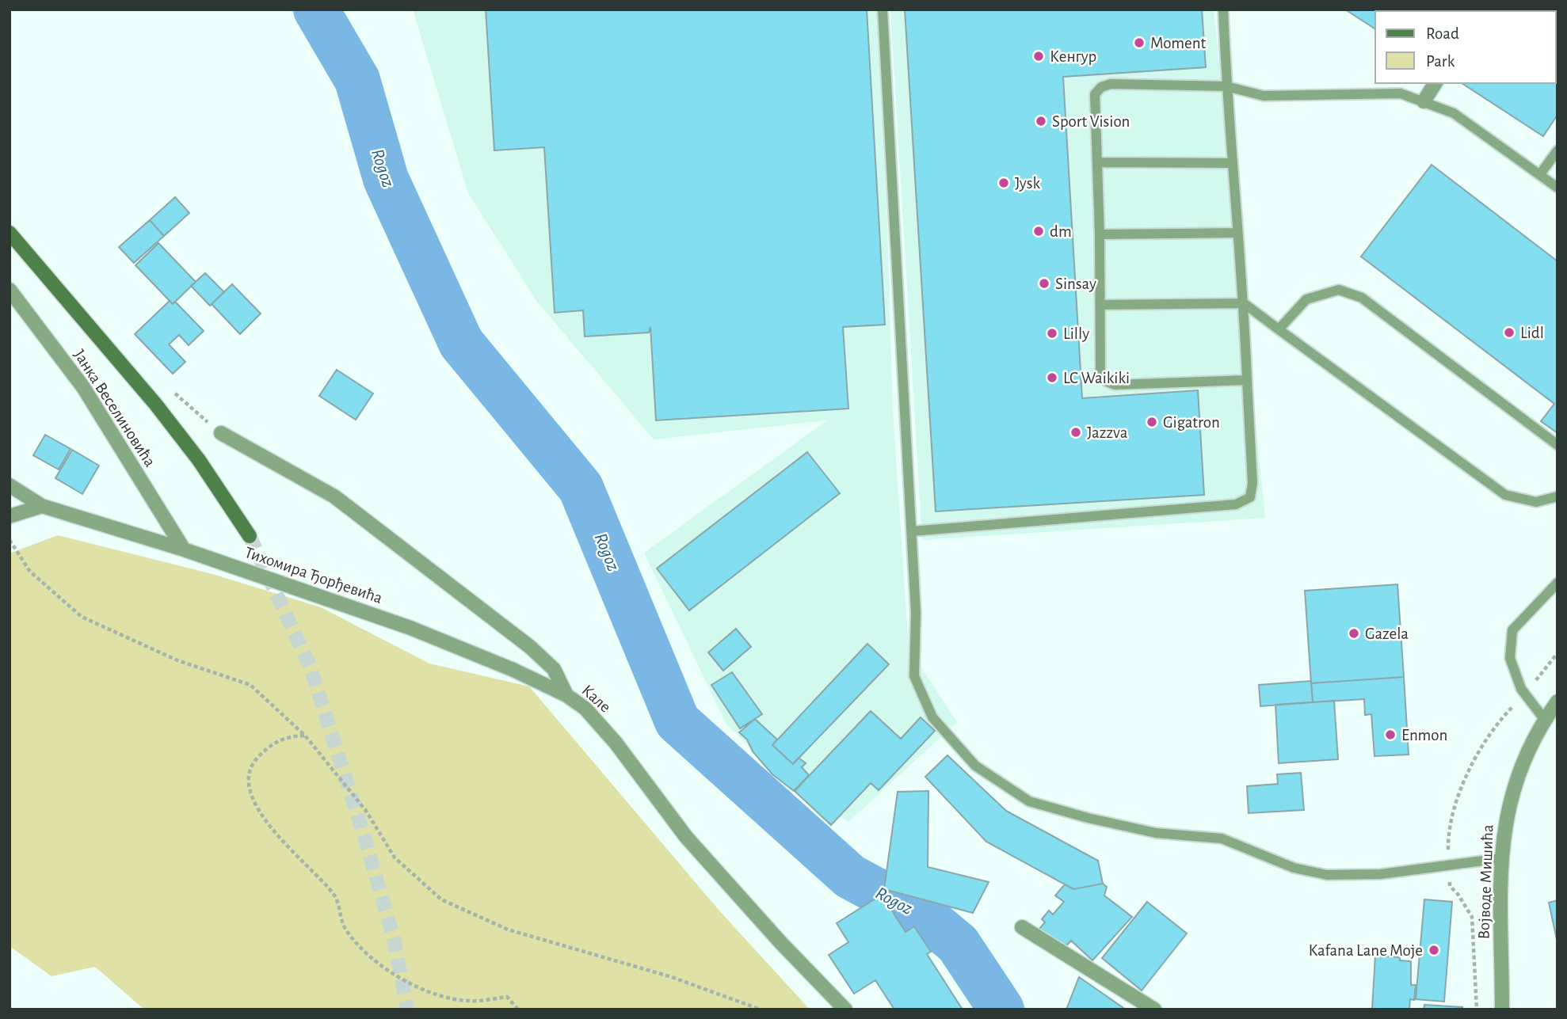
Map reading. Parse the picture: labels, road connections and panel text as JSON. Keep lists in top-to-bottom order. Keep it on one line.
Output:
{"streets":{"street":["Јанка Веселиновића","Тихомира Ђорђевића","Кале","Војводе Мишића"]},"crossings":[["Јанка Веселиновића","Тихомира Ђорђевића"],["Тихомира Ђорђевића","Кале"]],"water":["Rogoz"],"places":["Moment","Кенгур","Sport Vision","Jysk","dm","Sinsay","Lidl","Lilly","LC Waikiki","Gigatron","Jazzva","Gazela","Enmon","Kafana Lane Moje"],"legend":["Road","Park"]}
